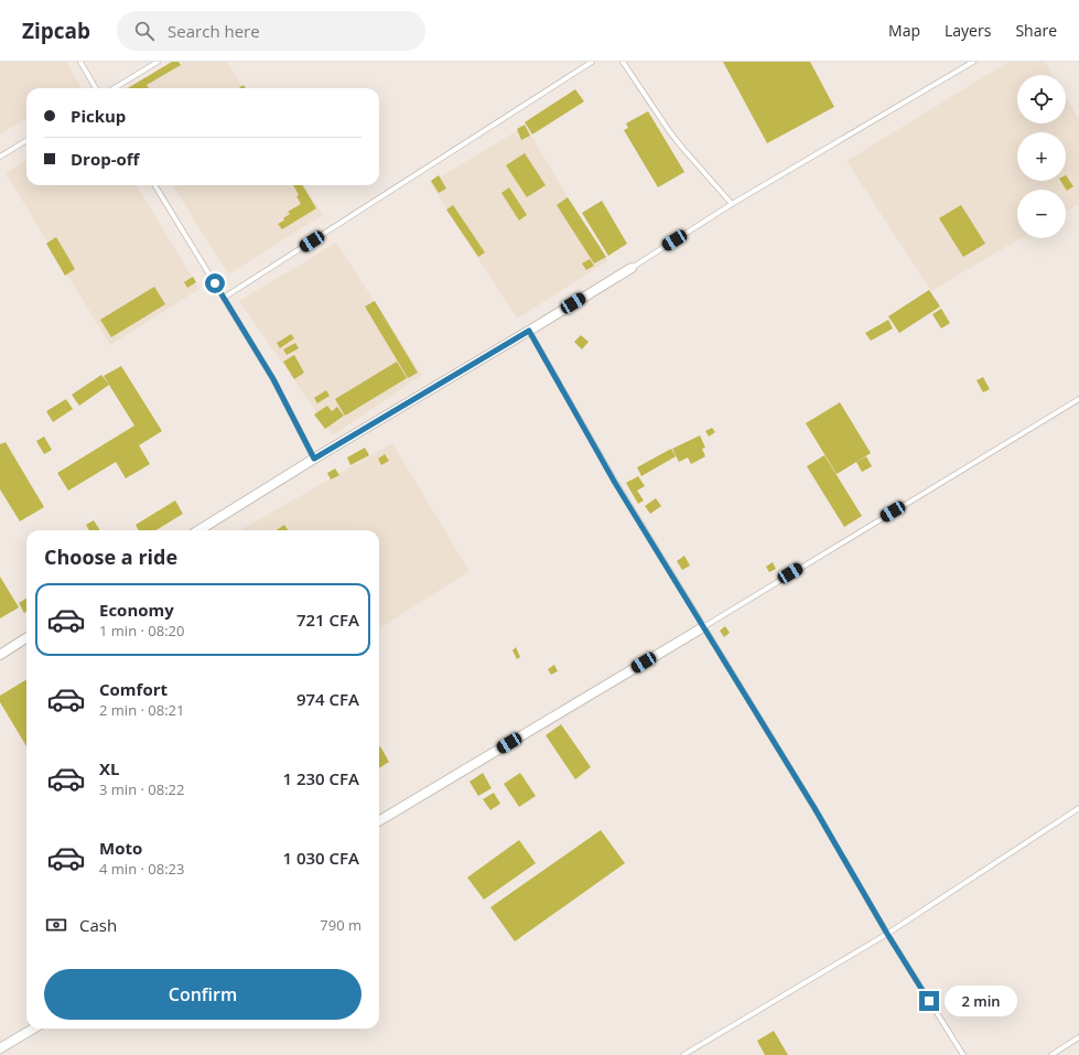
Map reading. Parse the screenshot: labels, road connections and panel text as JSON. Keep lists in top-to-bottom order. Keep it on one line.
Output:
{"page":{"header":"Zipcab","search":"Search here","nav":["Map","Layers","Share"],"map_buttons":["+","−"],"banner":["Pickup","Drop-off"],"heading":"Choose a ride","list":[{"name":"Economy","note":"1 min · 08:20","value":"721 CFA"},{"name":"Comfort","note":"2 min · 08:21","value":"974 CFA"},{"name":"XL","note":"3 min · 08:22","value":"1 230 CFA"},{"name":"Moto","note":"4 min · 08:23","value":"1 030 CFA"}],"pay":["Cash","790 m"],"buttons":"Confirm","bubble":"2 min"}}
